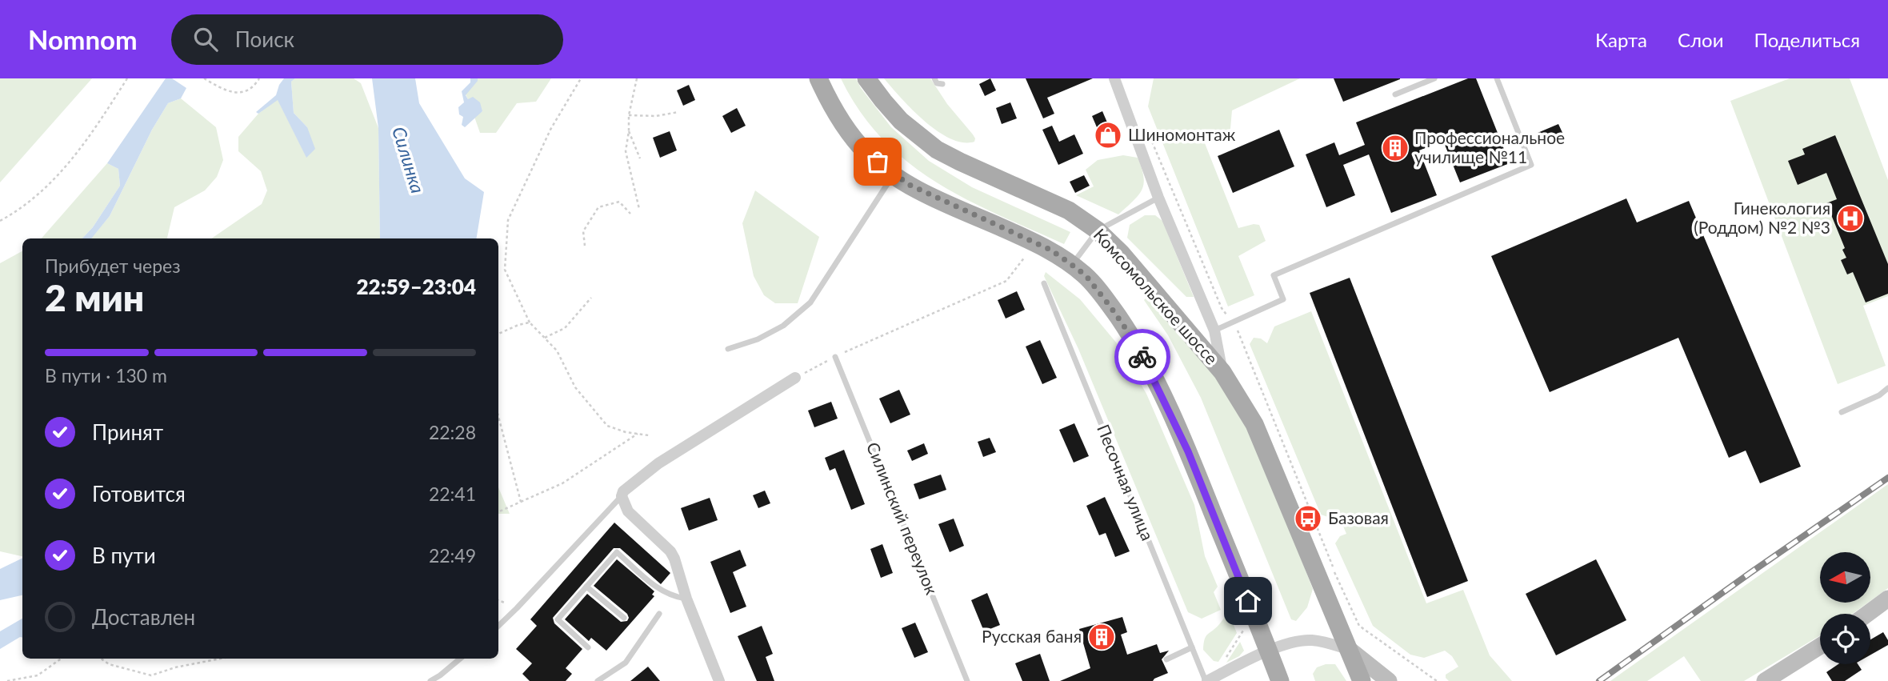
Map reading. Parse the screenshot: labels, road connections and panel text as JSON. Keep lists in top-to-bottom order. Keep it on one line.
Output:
{"streets":{"main road":["Комсомольское шоссе"],"lane":["Песочная улица","Силинский переулок"]},"water":["Силинка"],"places":{"shop":["Шиномонтаж"],"building":["Профессиональное училище №11","Русская баня"],"hospital":["Гинекология (Роддом) №2 №3"],"bus stop":["Базовая"]},"north":"left","page":{"header":"Nomnom","search":"Поиск","nav":["Карта","Слои","Поделиться"],"heading":["2 мин","Прибудет через","22:59–23:04"],"bar":"В пути · 130 m","list":[["Принят","22:28"],["Готовится","22:41"],["В пути","22:49"],"Доставлен"]}}
